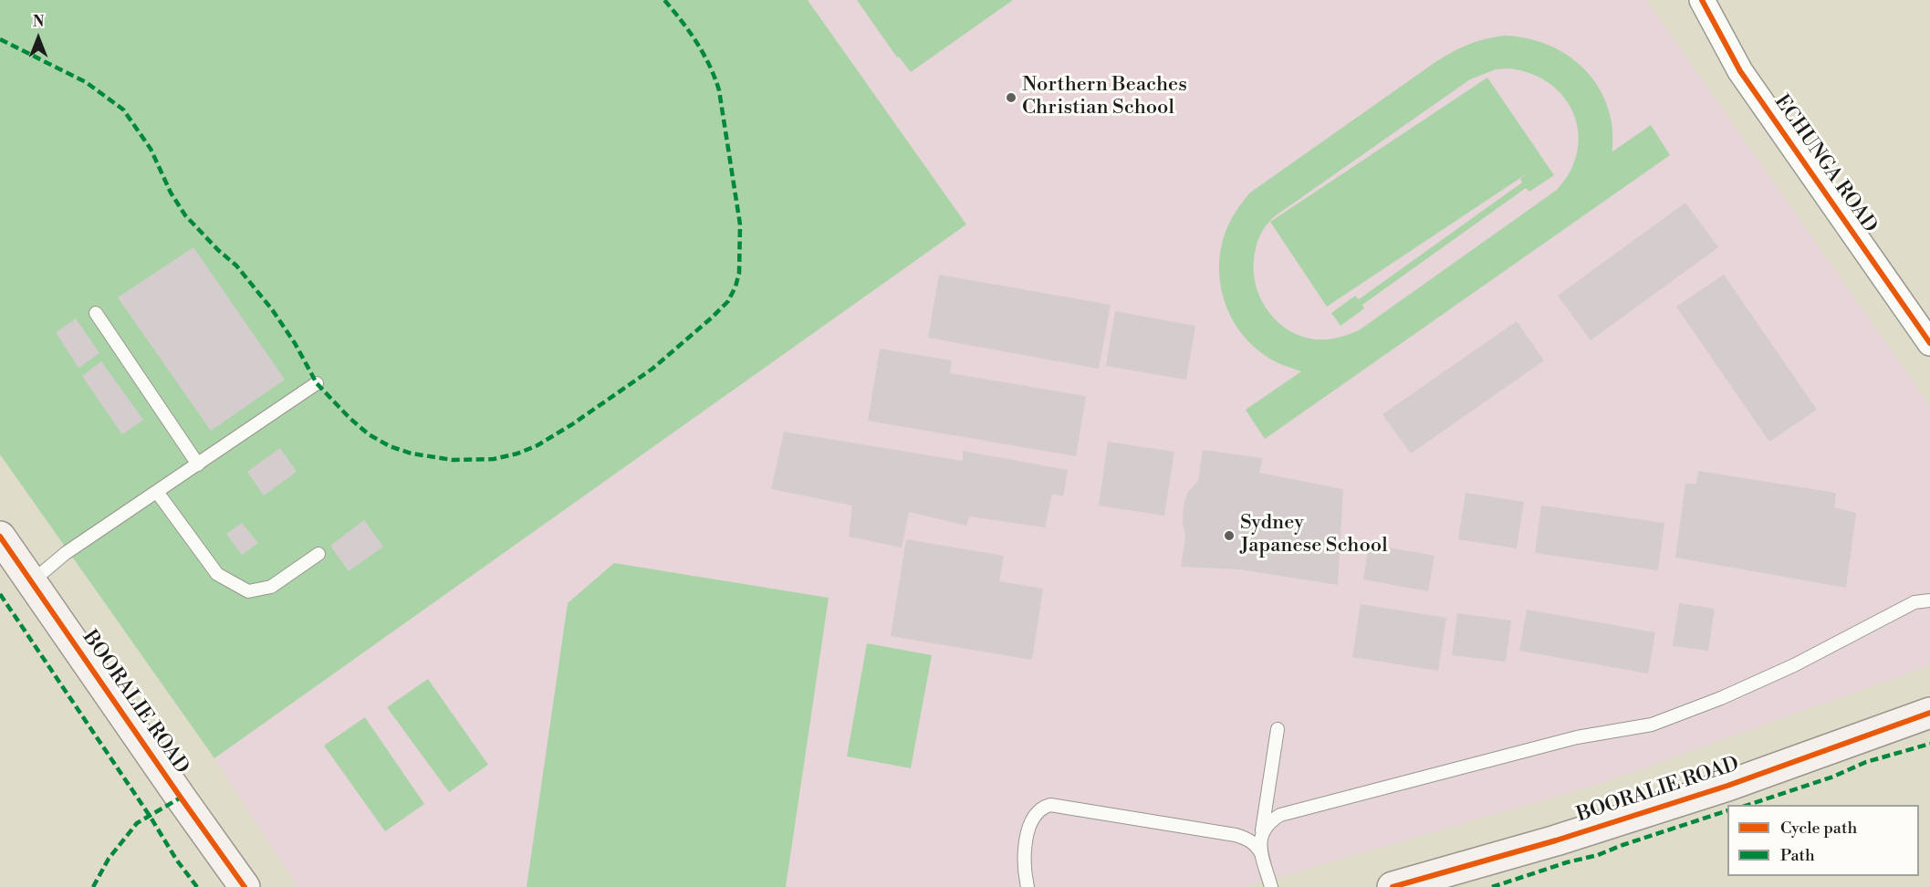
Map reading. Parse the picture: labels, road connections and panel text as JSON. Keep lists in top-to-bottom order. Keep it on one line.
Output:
{"streets":{"street":["ECHUNGA ROAD","BOORALIE ROAD"]},"places":["Northern Beaches Christian School","Sydney Japanese School"],"legend":["Cycle path","Path"],"north":"top"}
